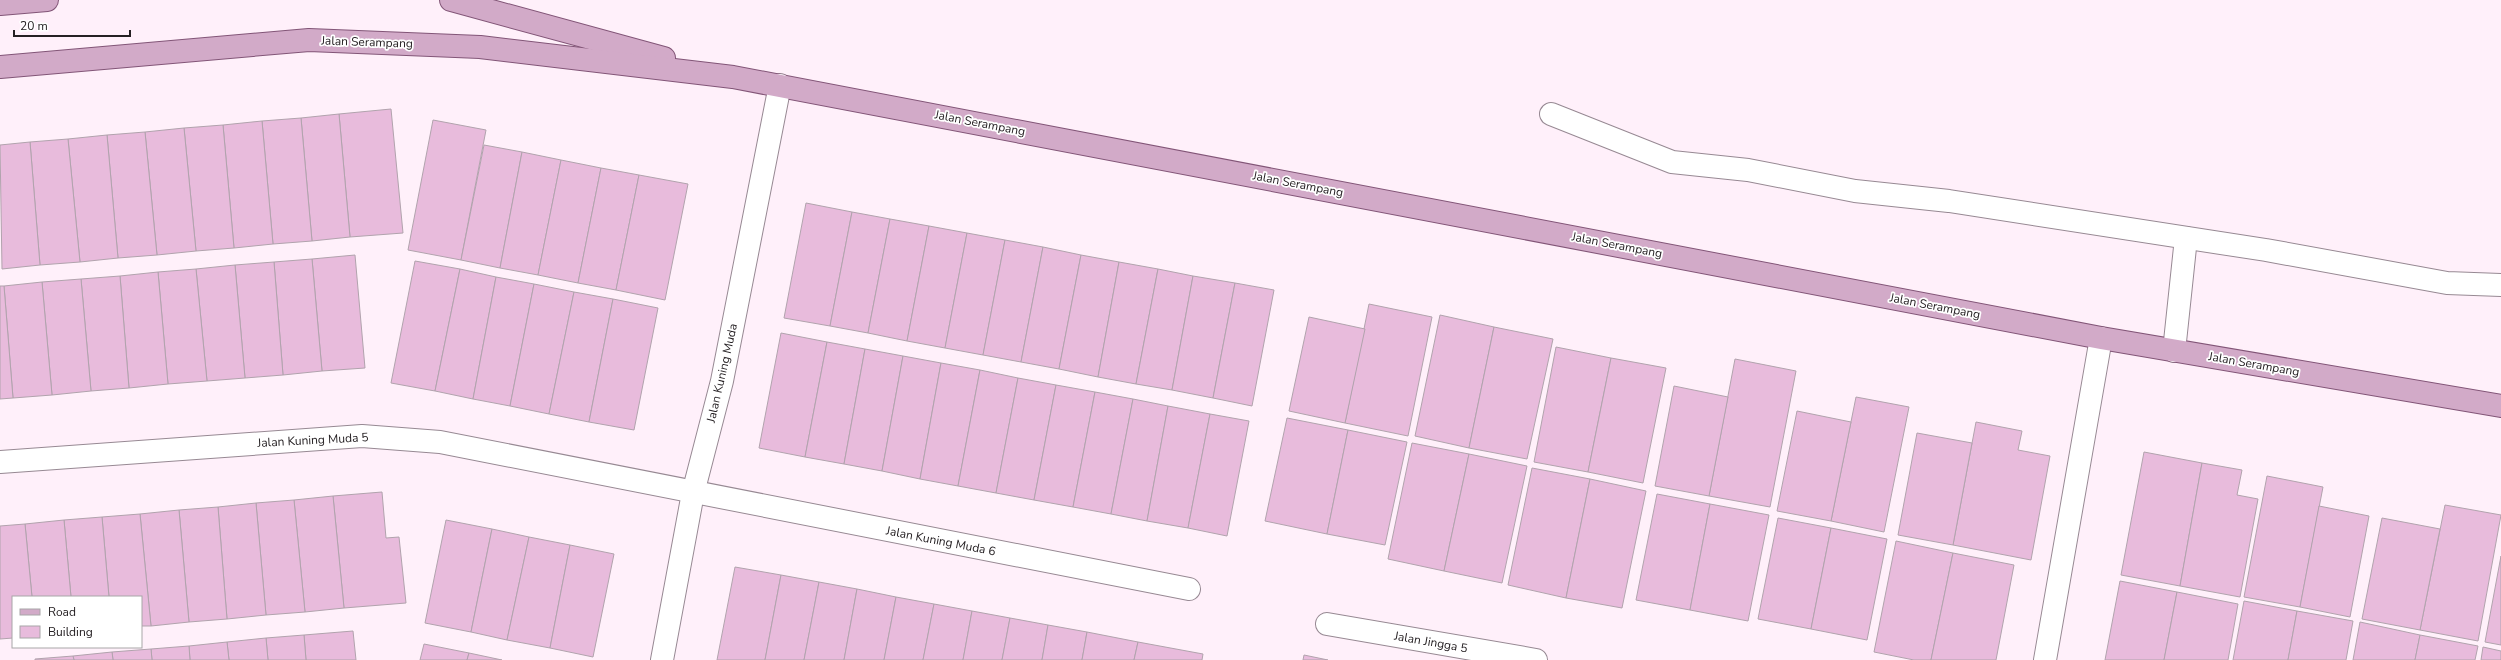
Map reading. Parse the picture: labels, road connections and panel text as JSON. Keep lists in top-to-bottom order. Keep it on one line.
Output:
{"streets":{"main road":["Jalan Serampang"],"street":["Jalan Kuning Muda","Jalan Kuning Muda 5","Jalan Kuning Muda 6","Jalan Jingga 5"]},"crossings":[["Jalan Serampang","Jalan Kuning Muda"],["Jalan Kuning Muda","Jalan Kuning Muda 5"],["Jalan Kuning Muda","Jalan Kuning Muda 6"],["Jalan Kuning Muda 5","Jalan Kuning Muda 6"]],"legend":["Road","Building"],"scale_bar":"20 m"}
